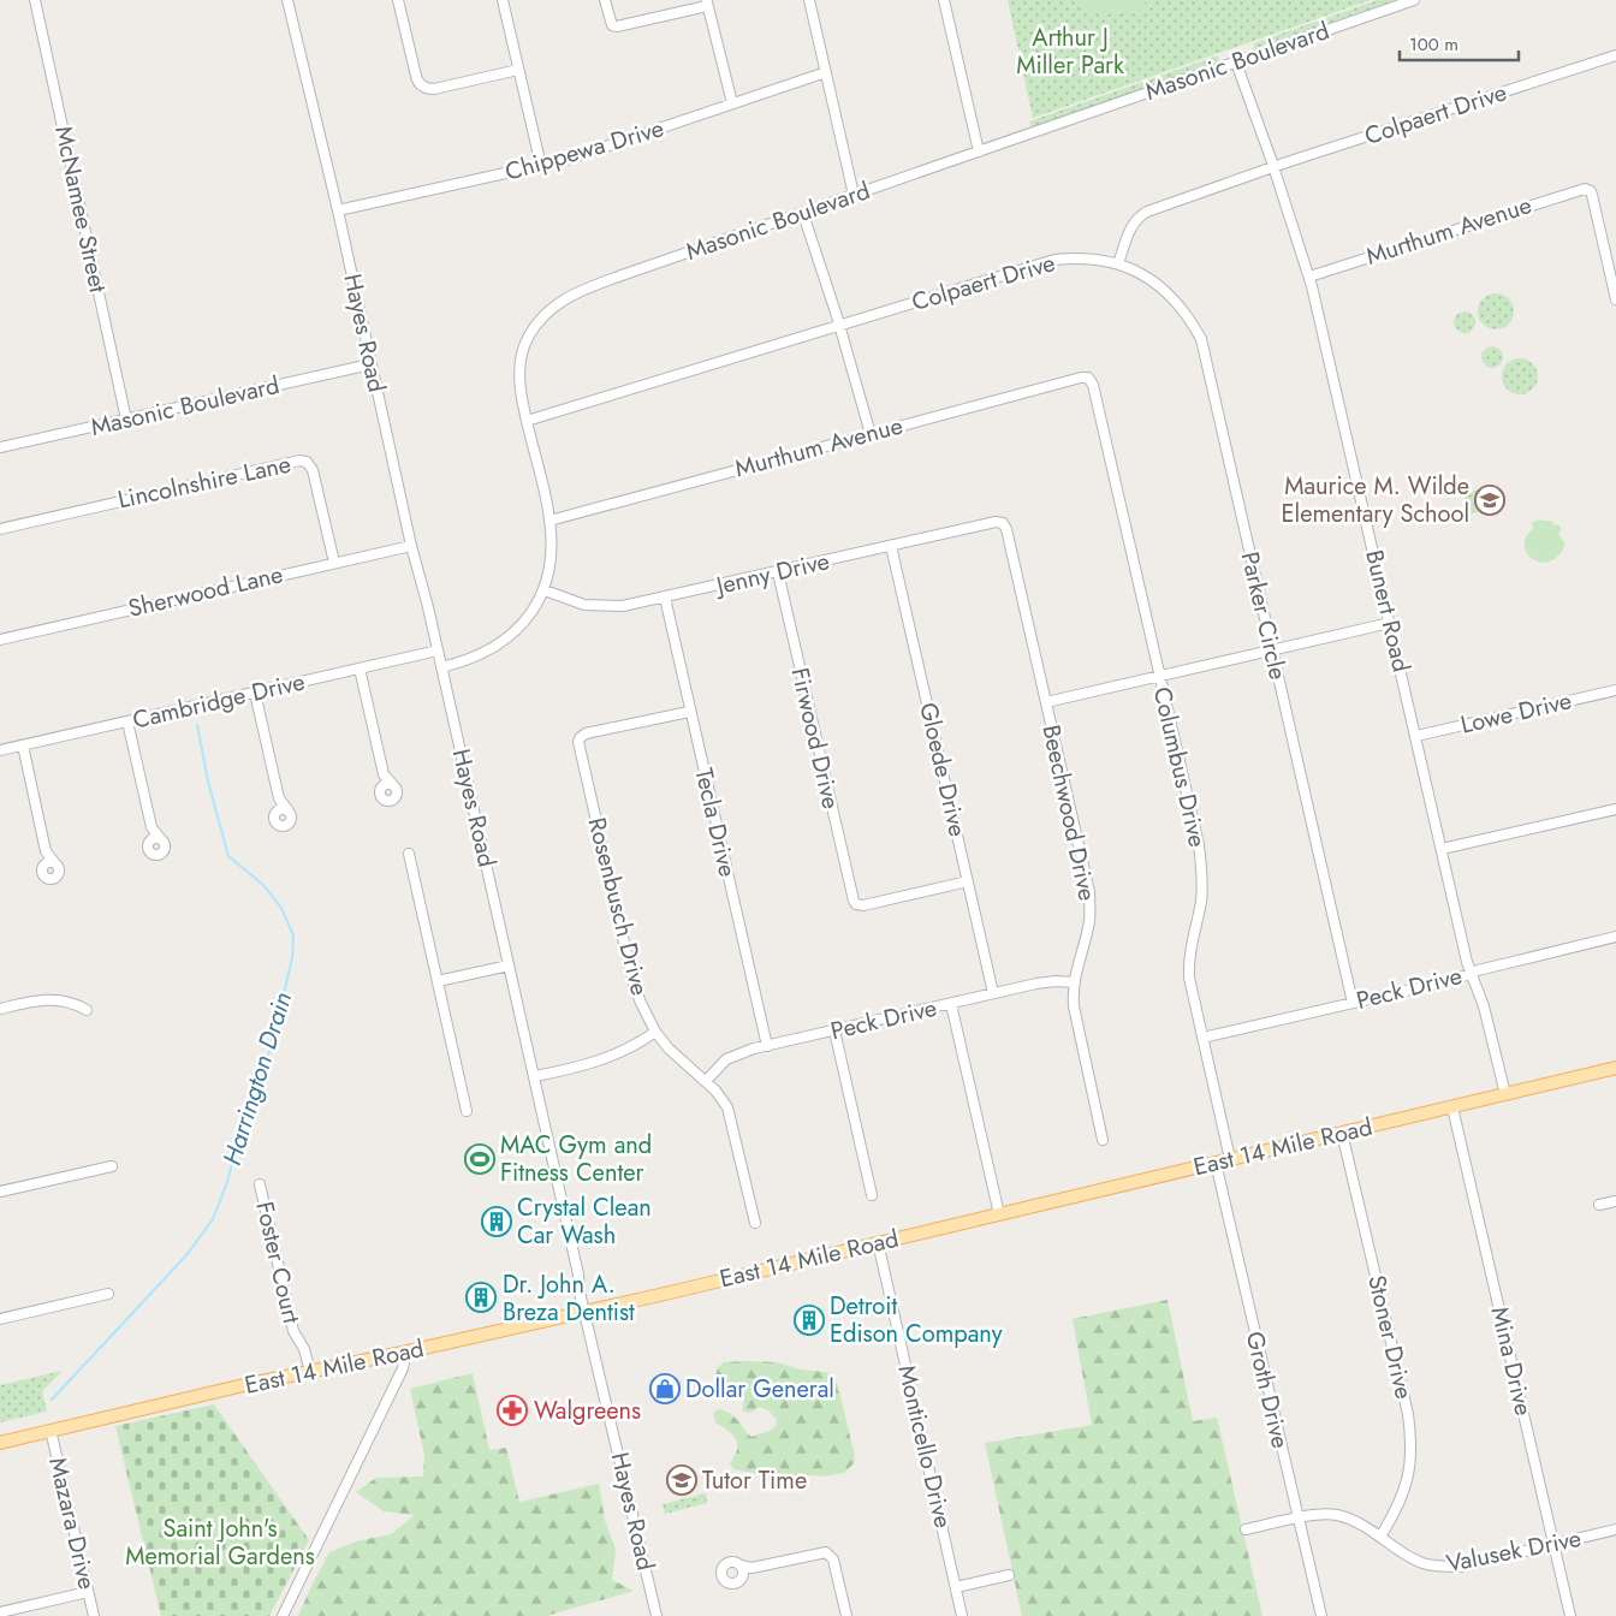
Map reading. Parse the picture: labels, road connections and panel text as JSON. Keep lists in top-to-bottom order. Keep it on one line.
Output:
{"streets":{"main road":["East 14 Mile Road"],"street":["Masonic Boulevard","Colpaert Drive","Chippewa Drive","McNamee Street","Murthum Avenue","Hayes Road","Lincolnshire Lane","Jenny Drive","Sherwood Lane","Bunert Road","Parker Circle","Cambridge Drive","Lowe Drive","Firwood Drive","Columbus Drive","Gloede Drive","Beechwood Drive","Tecla Drive","Rosenbusch Drive","Peck Drive","Foster Court","Stoner Drive","Mina Drive","Groth Drive","Monticello Drive","Mazara Drive","Valusek Drive"]},"crossings":[["Masonic Boulevard","Colpaert Drive"],["Masonic Boulevard","McNamee Street"],["Masonic Boulevard","Murthum Avenue"],["Masonic Boulevard","Hayes Road"],["Masonic Boulevard","Jenny Drive"],["Masonic Boulevard","Bunert Road"],["Colpaert Drive","Bunert Road"],["Colpaert Drive","Parker Circle"],["Chippewa Drive","Hayes Road"],["Murthum Avenue","Bunert Road"],["Murthum Avenue","Columbus Drive"],["Hayes Road","Sherwood Lane"],["Hayes Road","Cambridge Drive"],["Hayes Road","East 14 Mile Road"],["Lincolnshire Lane","Sherwood Lane"],["Jenny Drive","Firwood Drive"],["Jenny Drive","Gloede Drive"],["Jenny Drive","Beechwood Drive"],["Jenny Drive","Tecla Drive"],["Bunert Road","Lowe Drive"],["Bunert Road","Peck Drive"],["Bunert Road","East 14 Mile Road"],["Parker Circle","Peck Drive"],["Firwood Drive","Gloede Drive"],["Columbus Drive","Peck Drive"],["Columbus Drive","East 14 Mile Road"],["Gloede Drive","Peck Drive"],["Beechwood Drive","Peck Drive"],["Tecla Drive","Rosenbusch Drive"],["Tecla Drive","Peck Drive"],["Rosenbusch Drive","Peck Drive"],["East 14 Mile Road","Foster Court"],["East 14 Mile Road","Stoner Drive"],["East 14 Mile Road","Mina Drive"],["East 14 Mile Road","Groth Drive"],["East 14 Mile Road","Monticello Drive"],["East 14 Mile Road","Mazara Drive"],["Stoner Drive","Valusek Drive"],["Mina Drive","Valusek Drive"],["Groth Drive","Valusek Drive"]],"water":["Harrington Drain"],"parks":["Arthur J Miller Park","Saint John's Memorial Gardens"],"places":{"school or university":["Maurice M. Wilde Elementary School","Tutor Time"],"sports":["MAC Gym and Fitness Center"],"building":["Crystal Clean Car Wash","Dr. John A. Breza Dentist","Detroit Edison Company"],"shop":["Dollar General"],"pharmacy":["Walgreens"]},"scale_bar":"100 m"}
